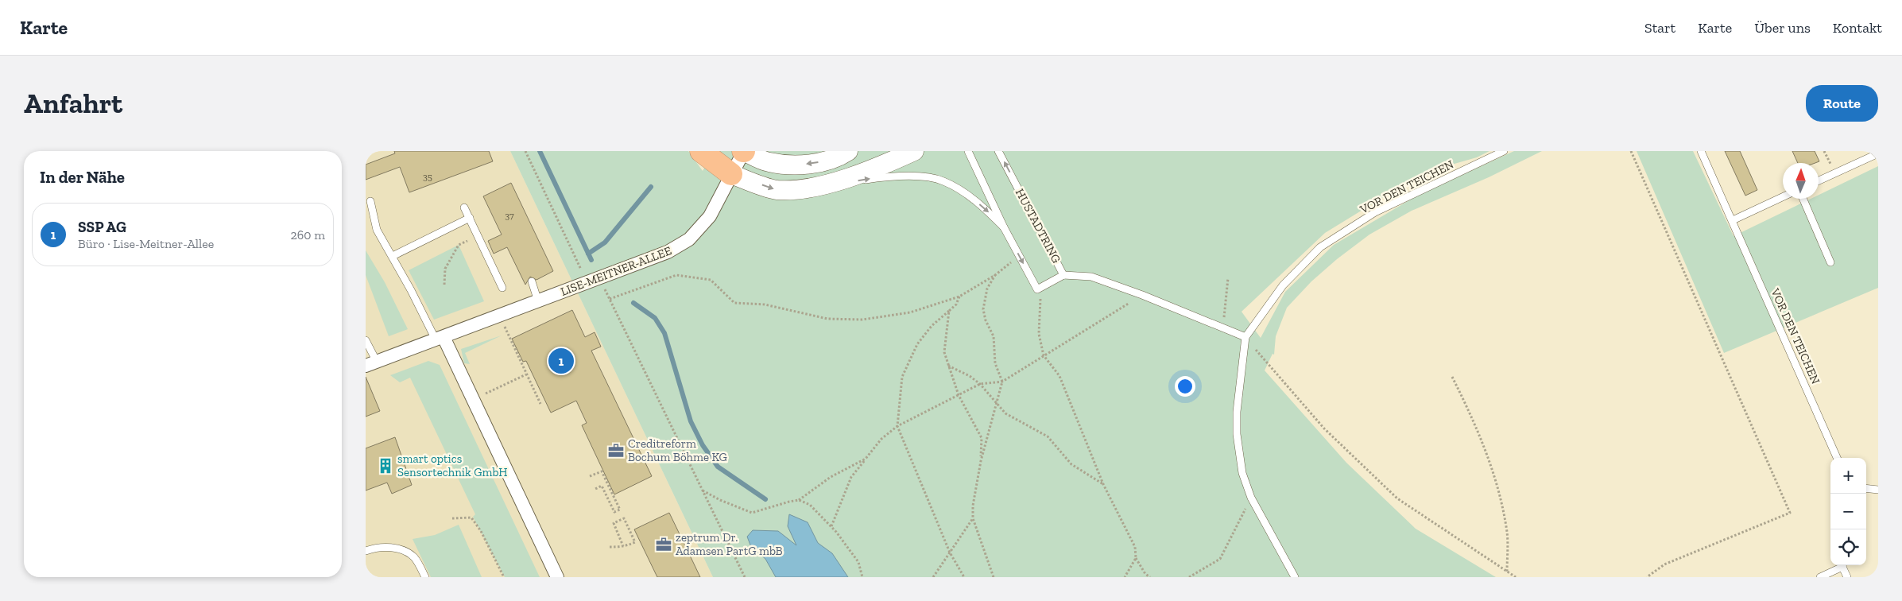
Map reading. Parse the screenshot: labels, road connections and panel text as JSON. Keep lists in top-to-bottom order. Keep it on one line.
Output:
{"streets":{"street":["LISE-MEITNER-ALLEE"],"lane":["VOR DEN TEICHEN","HUSTADTRING"]},"places":{"office":["Creditreform Bochum Böhme KG","zeptrum Dr. Adamsen PartG mbB"],"building":["smart optics Sensortechnik GmbH"]},"house_numbers":["35","37"],"north":"top","page":{"header":"Karte","nav":["Start","Karte","Über uns","Kontakt"],"buttons":"Route","title":"Anfahrt","heading":"In der Nähe","list":[{"mark":"1","name":"SSP AG","note":"Büro · Lise-Meitner-Allee","value":"260 m"}],"pins":"1","map_buttons":["+","−"]}}
